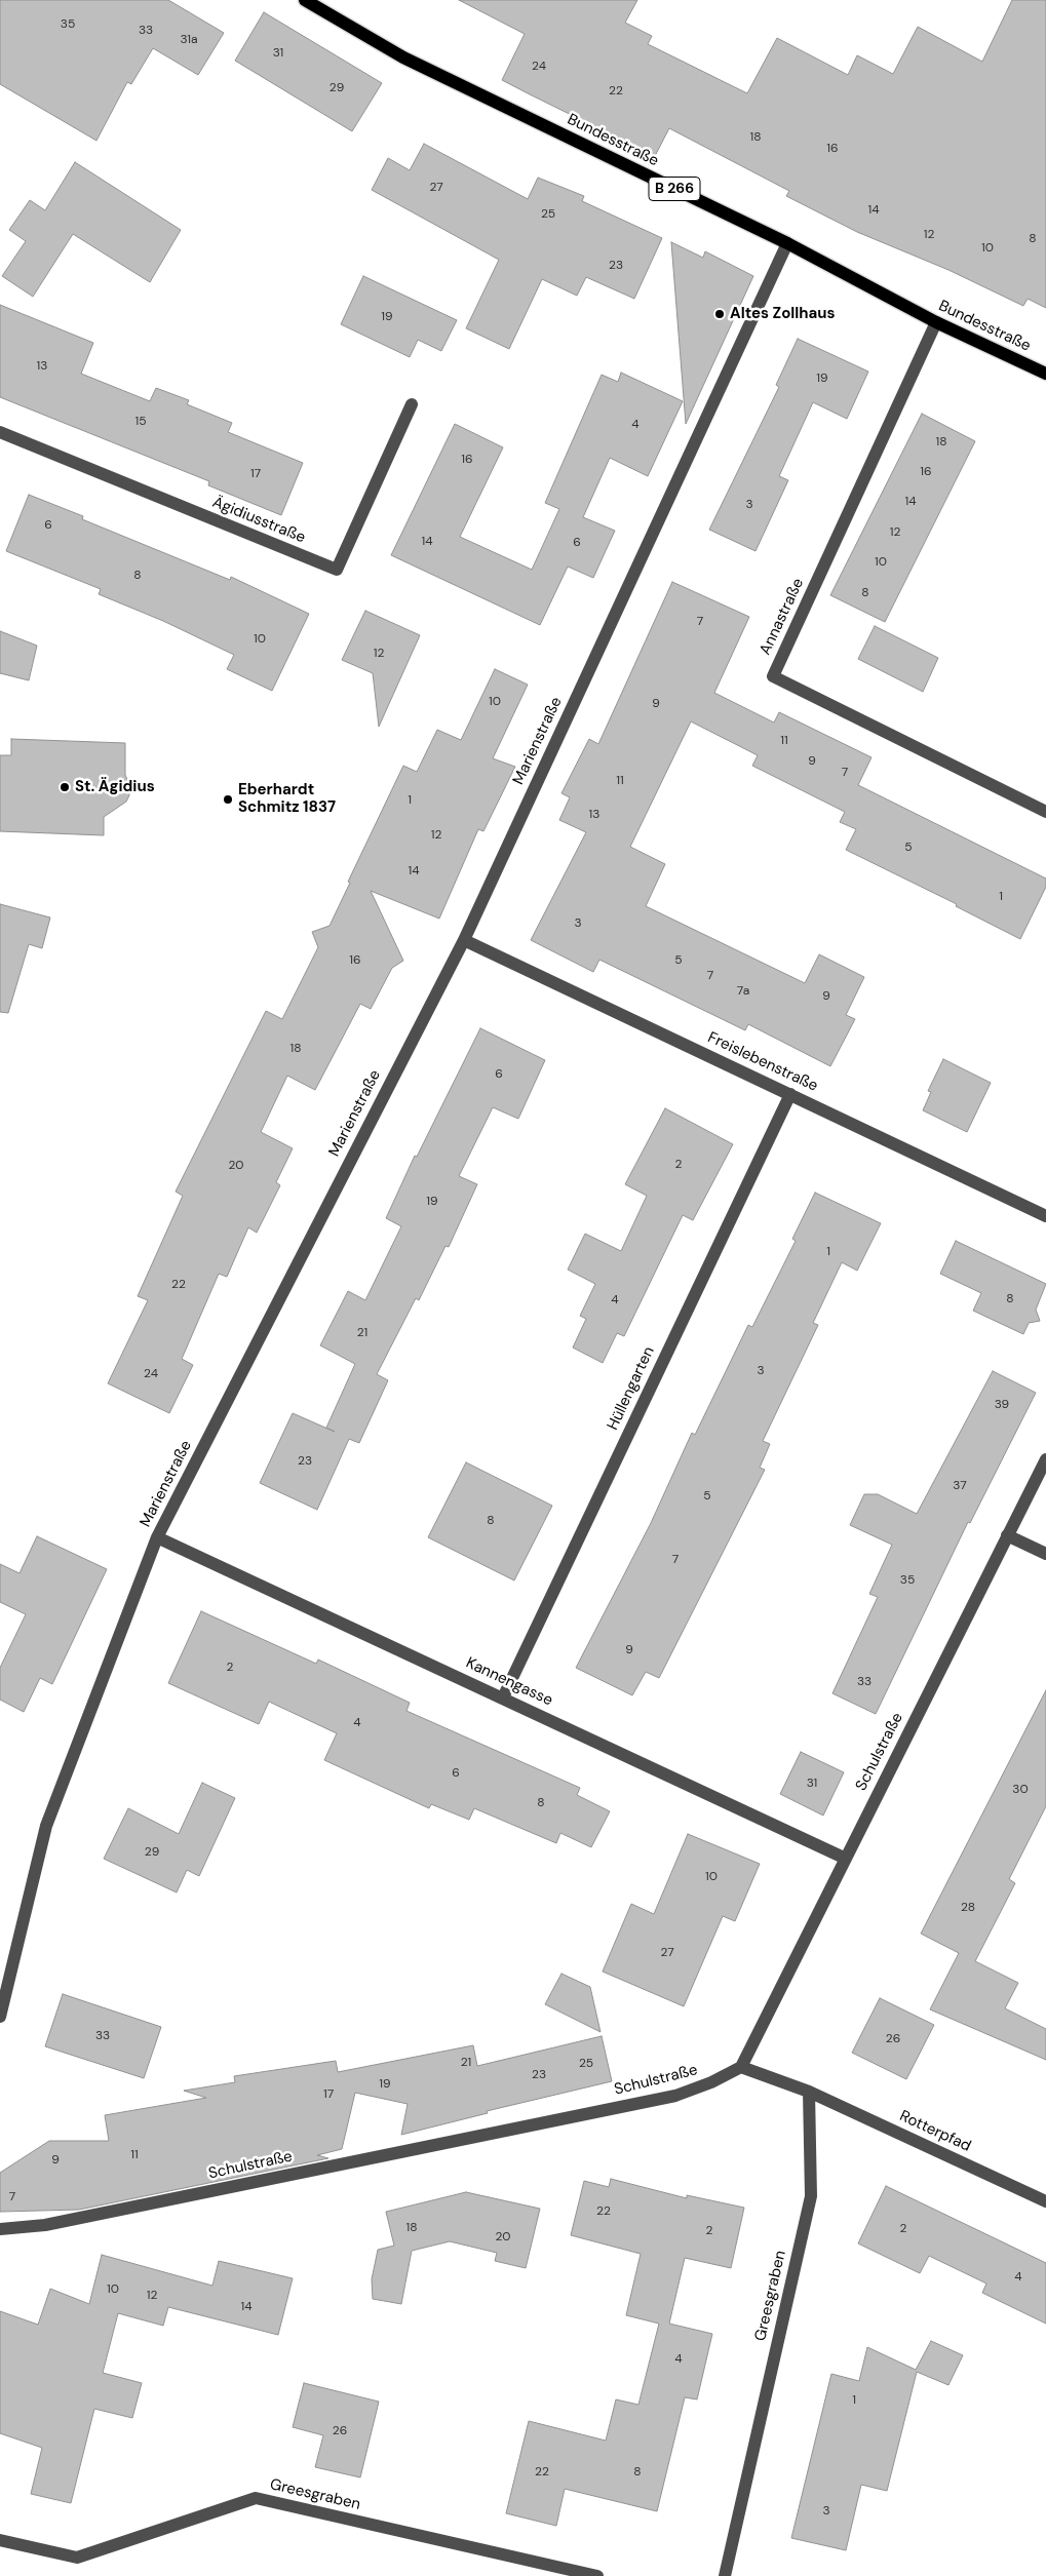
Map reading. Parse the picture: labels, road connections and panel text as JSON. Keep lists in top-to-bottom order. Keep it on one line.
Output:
{"streets":{"main road":["Bundesstraße","B 266"],"street":["Ägidiusstraße","Annastraße","Marienstraße","Freislebenstraße","Hüllengarten","Kannengasse","Schulstraße","Rotterpfad","Greesgraben"]},"crossings":[["Bundesstraße","Annastraße"],["Bundesstraße","Marienstraße"],["Marienstraße","Freislebenstraße"],["Marienstraße","Kannengasse"],["Freislebenstraße","Hüllengarten"],["Hüllengarten","Kannengasse"],["Kannengasse","Schulstraße"],["Rotterpfad","Greesgraben"]],"places":["Altes Zollhaus","St. Ägidius","Eberhardt Schmitz 1837"],"house_numbers":["35","33","31a","31","24","29","22","18","16","27","14","25","12","8","10","23","19","13","19","15","4","18","16","16","17","14","3","6","12","14","6","10","8","8","7","10","12","10","9","11","9","7","11","1","13","12","5","14","1","3","16","5","7","7a","9","18","6","2","20","19","1","22","8","4","21","3","24","39","23","37","5","8","7","35","9","2","33","4","6","31","30","8","29","10","28","27","33","26","21","25","23","19","17","11","9","7","22","18","2","2","20","4","10","12","14","4","1","26","22","8","3"]}
